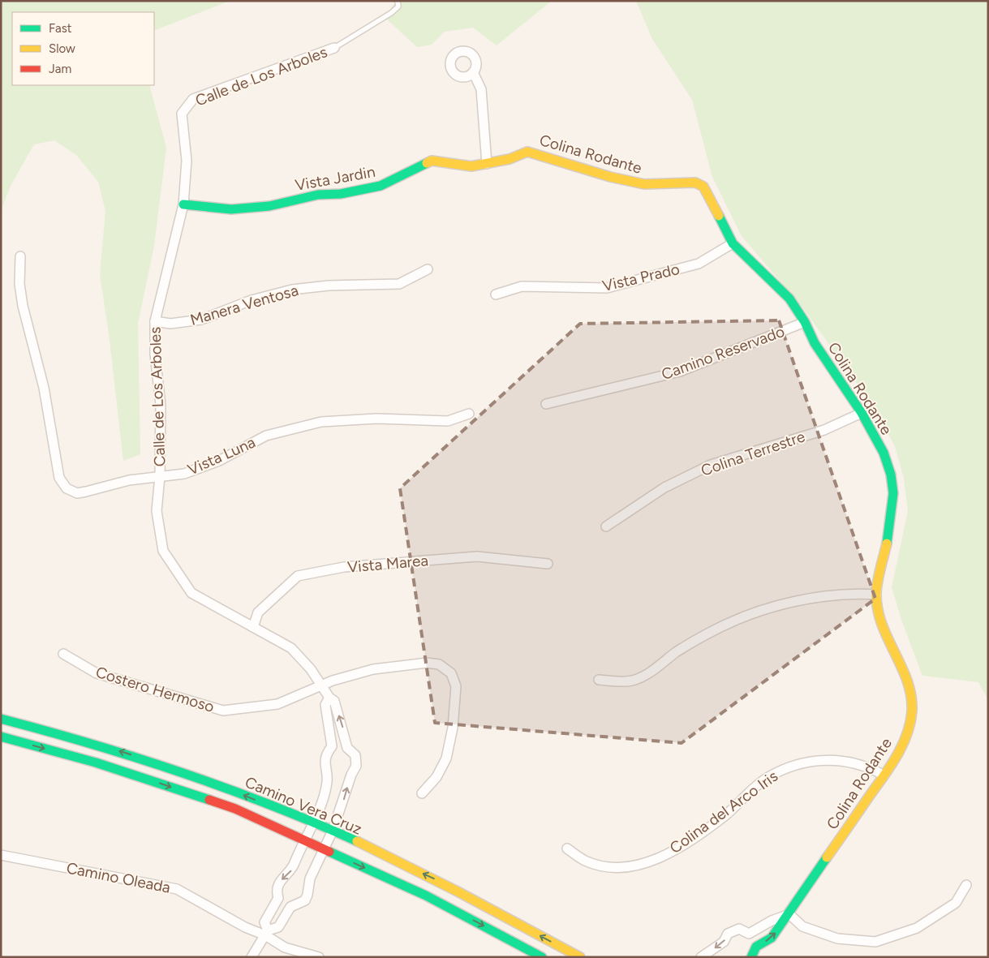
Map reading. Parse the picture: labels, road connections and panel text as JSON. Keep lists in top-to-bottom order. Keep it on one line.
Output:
{"streets":{"street":["Calle de Los Arboles","Colina Rodante","Vista Jardin","Vista Prado","Manera Ventosa","Camino Reservado","Colina Terrestre","Vista Luna","Vista Marea","Costero Hermoso","Camino Vera Cruz","Colina del Arco Iris","Camino Oleada"]},"crossings":[["Calle de Los Arboles","Vista Jardin"],["Calle de Los Arboles","Manera Ventosa"],["Calle de Los Arboles","Vista Luna"],["Calle de Los Arboles","Vista Marea"],["Calle de Los Arboles","Costero Hermoso"],["Colina Rodante","Vista Jardin"],["Colina Rodante","Vista Prado"],["Colina Rodante","Camino Reservado"],["Colina Rodante","Colina Terrestre"],["Colina Rodante","Colina del Arco Iris"]],"legend":["Fast","Slow","Jam"]}
